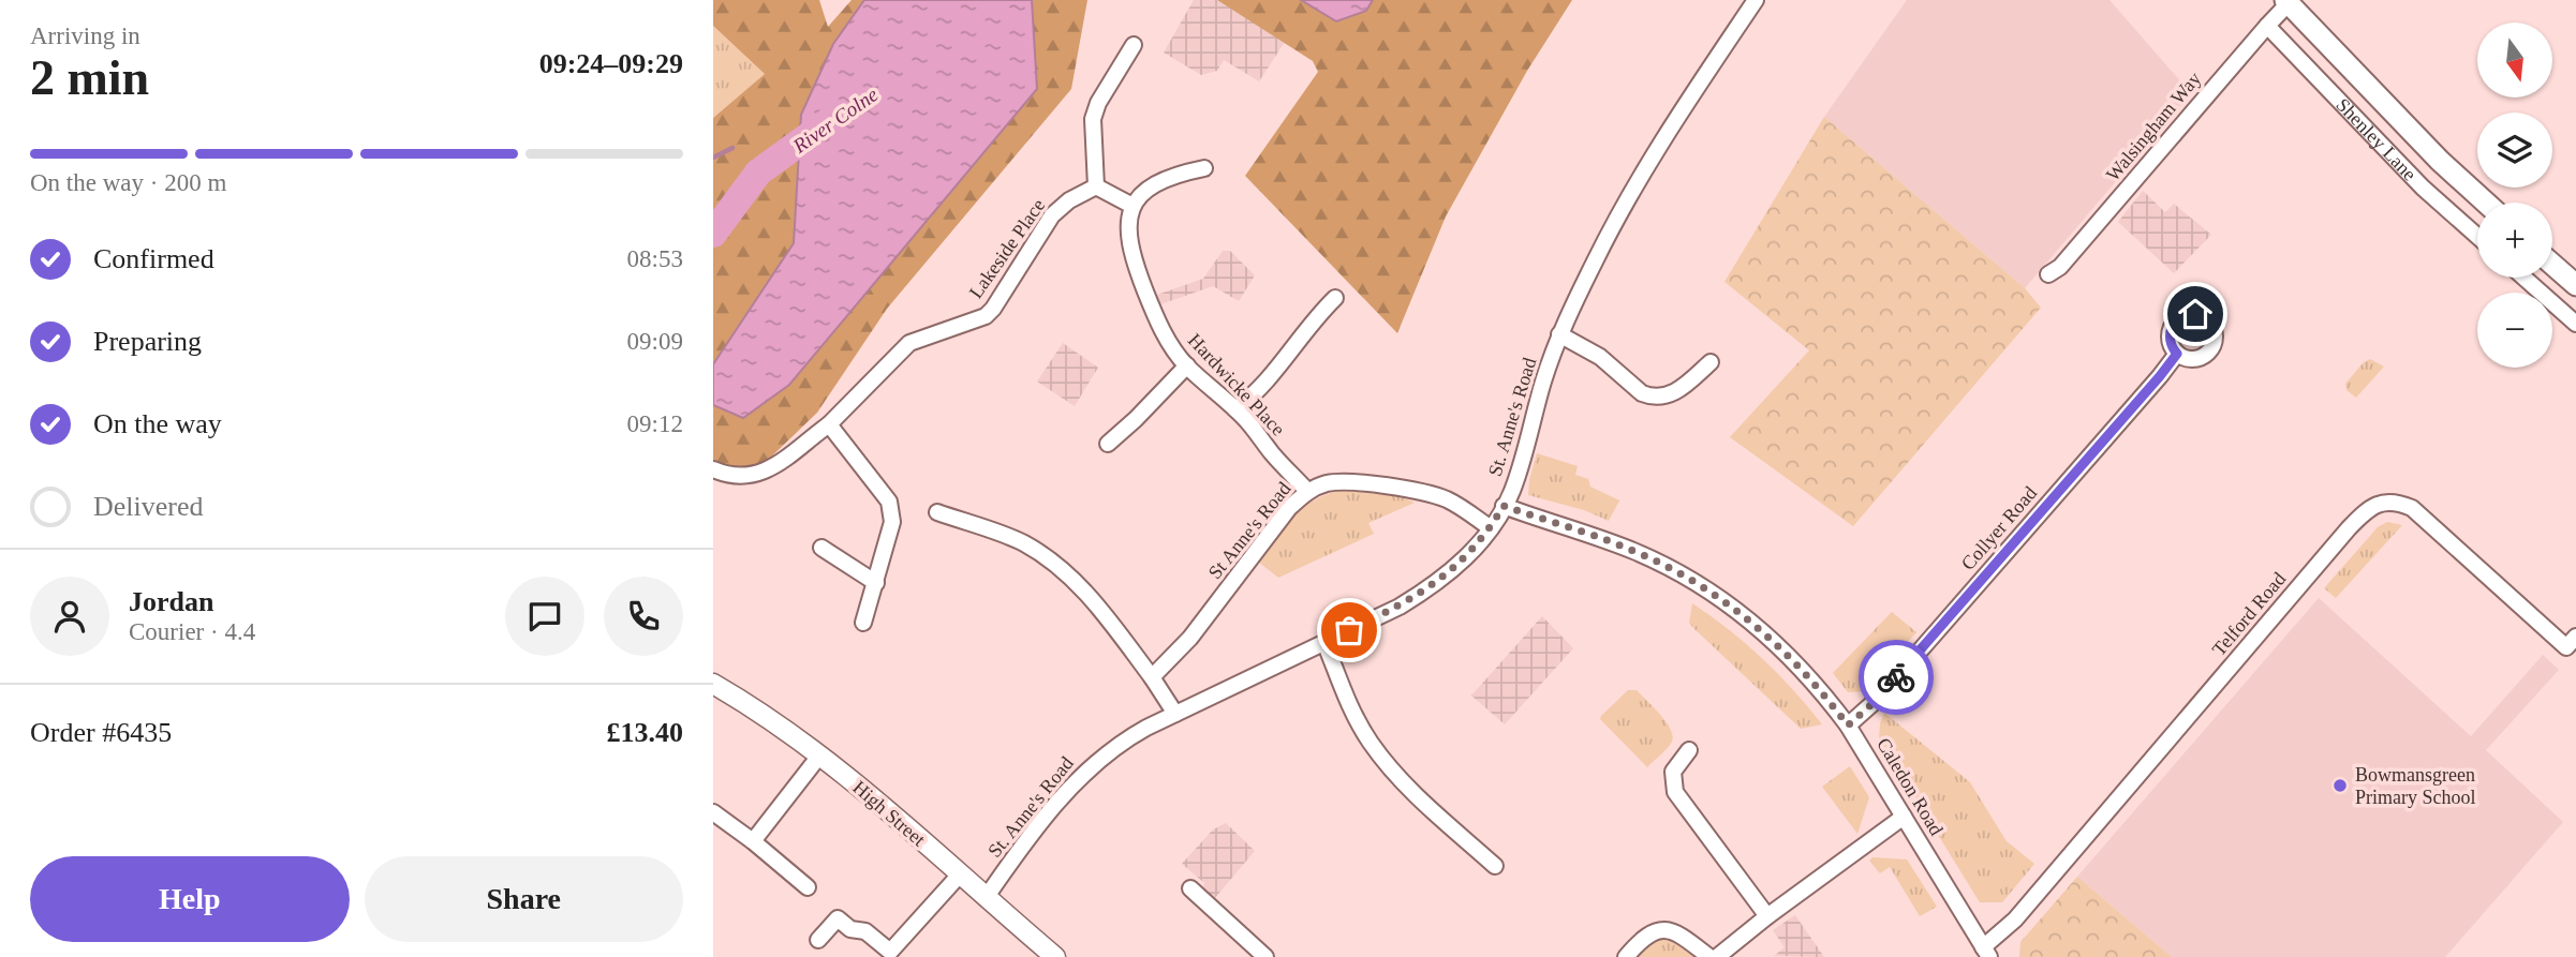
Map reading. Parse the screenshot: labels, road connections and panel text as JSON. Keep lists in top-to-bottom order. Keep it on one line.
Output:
{"streets":{"main road":["Shenley Lane"],"street":["Walsingham Way","Lakeside Place","Hardwicke Place","St. Anne's Road","Collyer Road","St Anne's Road","Telford Road","Caledon Road","High Street"]},"crossings":[["Walsingham Way","Shenley Lane"],["Hardwicke Place","St Anne's Road"],["St. Anne's Road","St Anne's Road"],["St. Anne's Road","Caledon Road"],["St. Anne's Road","High Street"],["Collyer Road","Caledon Road"],["Telford Road","Caledon Road"]],"water":["River Colne"],"places":["Bowmansgreen Primary School"],"north":"bottom","page":{"heading":["2 min","Arriving in","09:24–09:29"],"panel":["Jordan","Courier · 4.4","Order #6435","£13.40"],"map_buttons":["+","−"],"bar":"On the way · 200 m","list":[["Confirmed","08:53"],["Preparing","09:09"],["On the way","09:12"],"Delivered"],"buttons":["Help","Share"]}}
